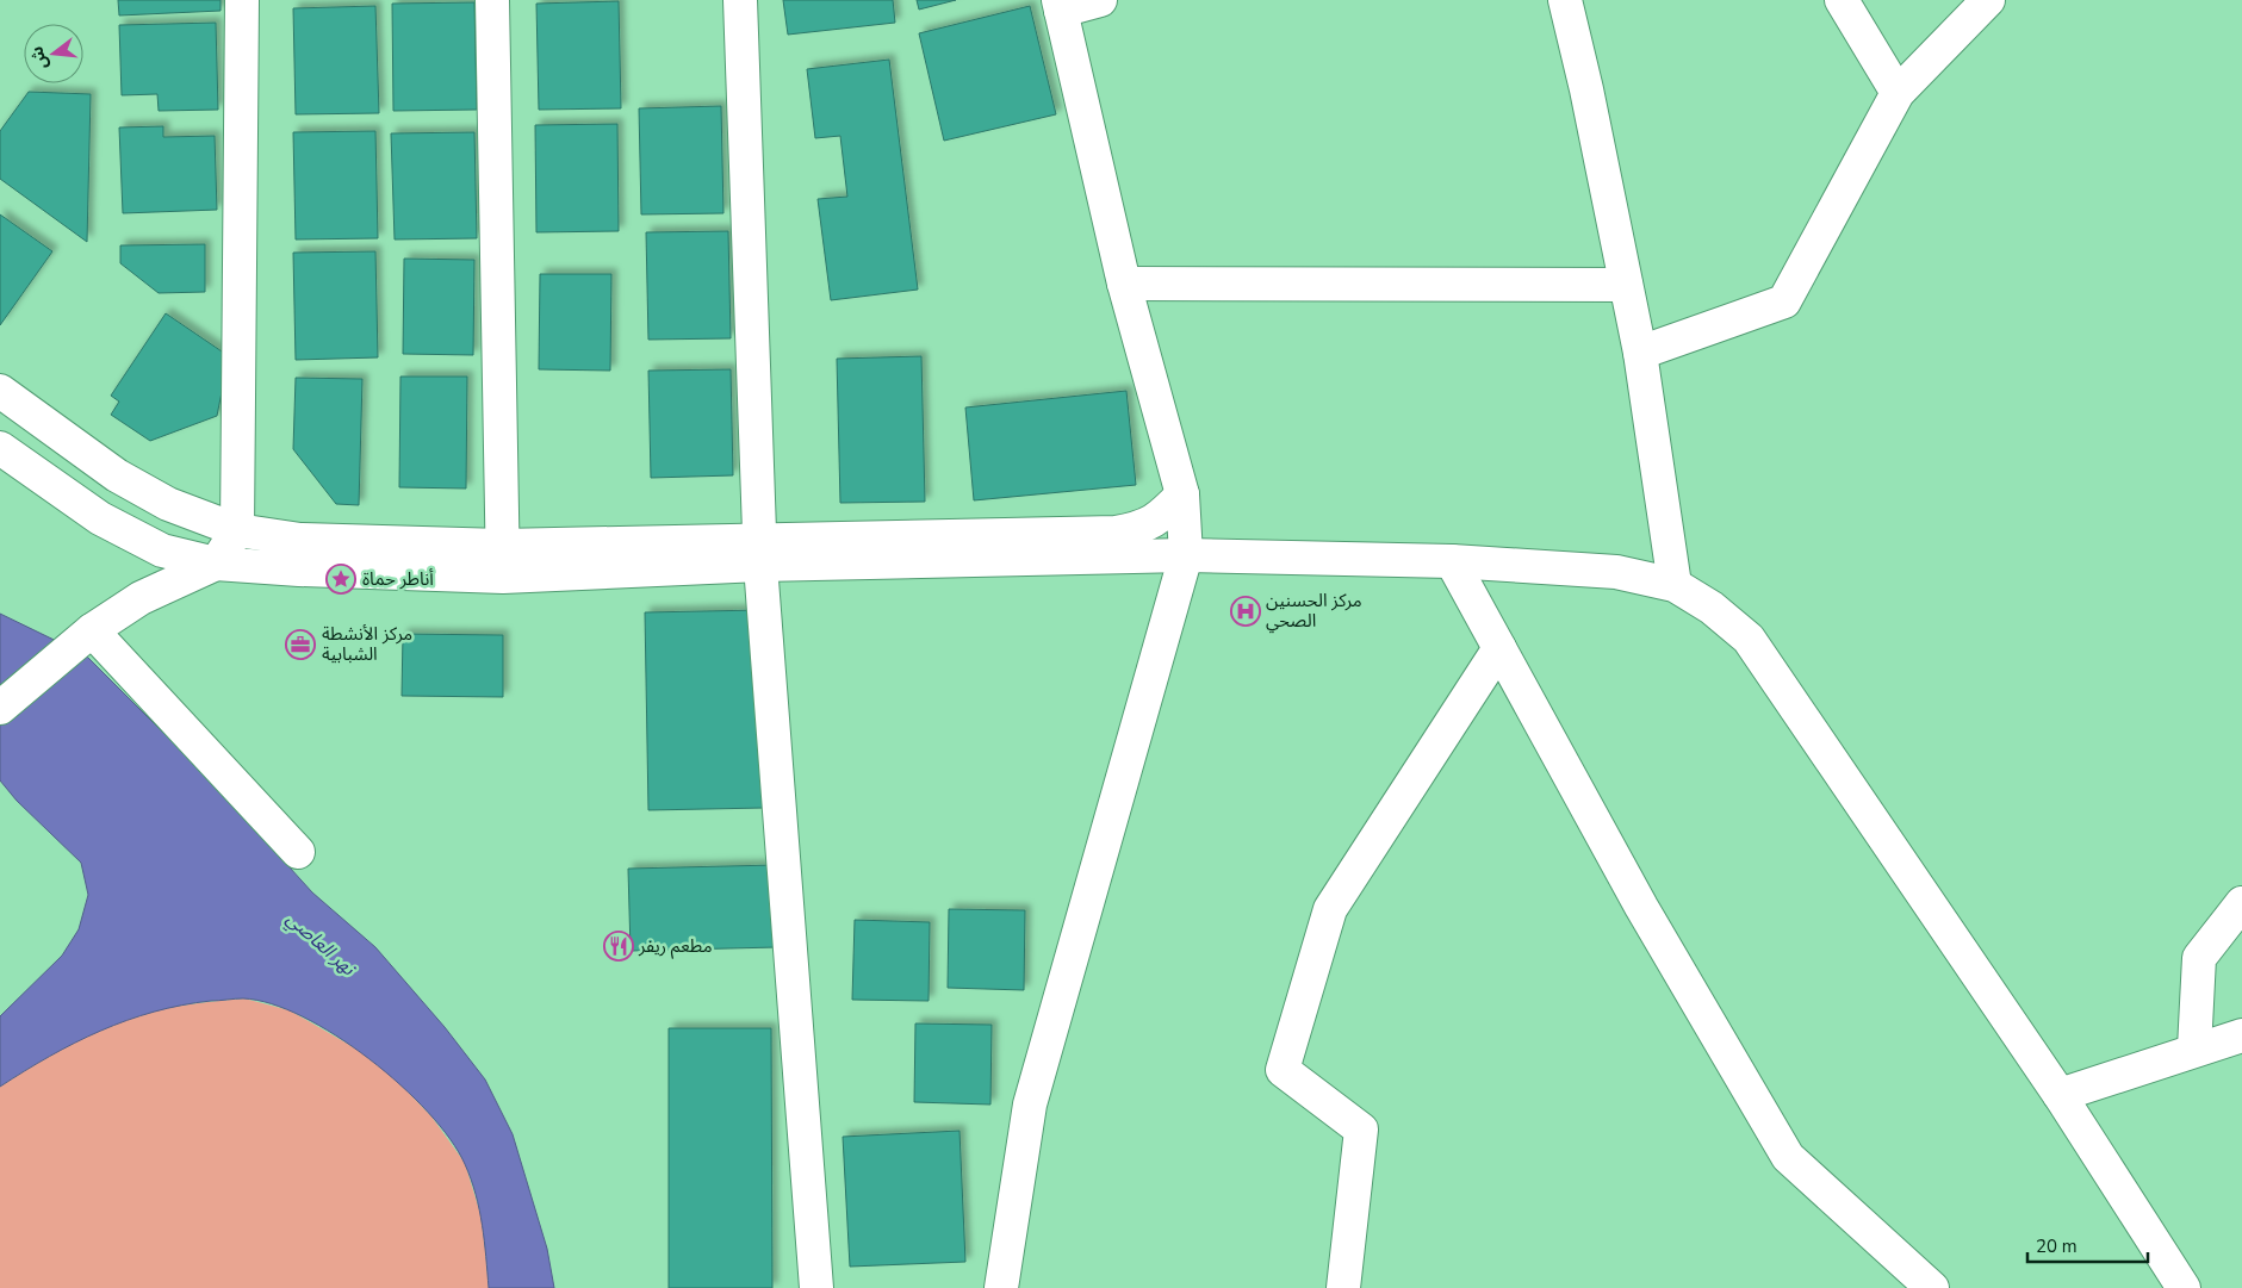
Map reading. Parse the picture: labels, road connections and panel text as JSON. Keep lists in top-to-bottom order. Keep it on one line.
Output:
{"water":["نهر العاصي"],"places":{"place":["أناطر حماة"],"hospital":["مركز الحسنين الصحي"],"office":["مركز الأنشطة الشبابية"],"restaurant":["مطعم ريفر"]},"scale_bar":"20 m","north":"left"}
